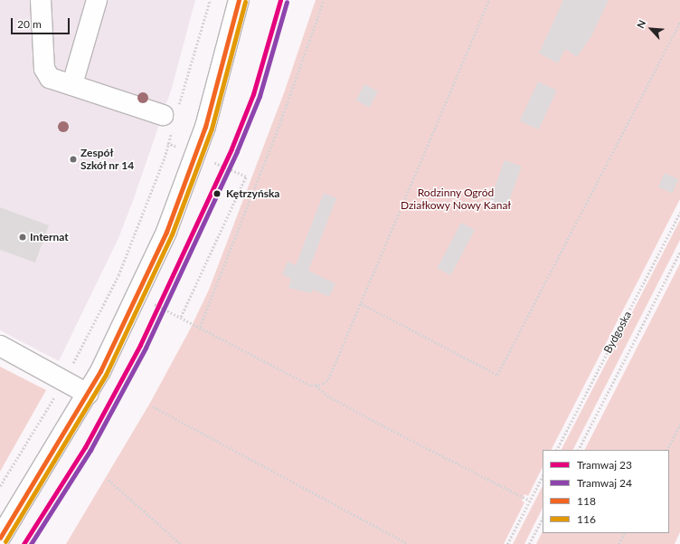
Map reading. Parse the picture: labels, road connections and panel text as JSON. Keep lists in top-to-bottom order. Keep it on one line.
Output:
{"streets":{"path":["Bydgoska"]},"parks":["Rodzinny Ogród Działkowy Nowy Kanał"],"places":["Zespół Szkół nr 14","Kętrzyńska","Internat"],"lines":["tram line 23","transit line 118","tram line 24","transit line 116"],"legend":["Tramwaj 23","Tramwaj 24","118","116"],"scale_bar":"20 m","north":"top left"}
